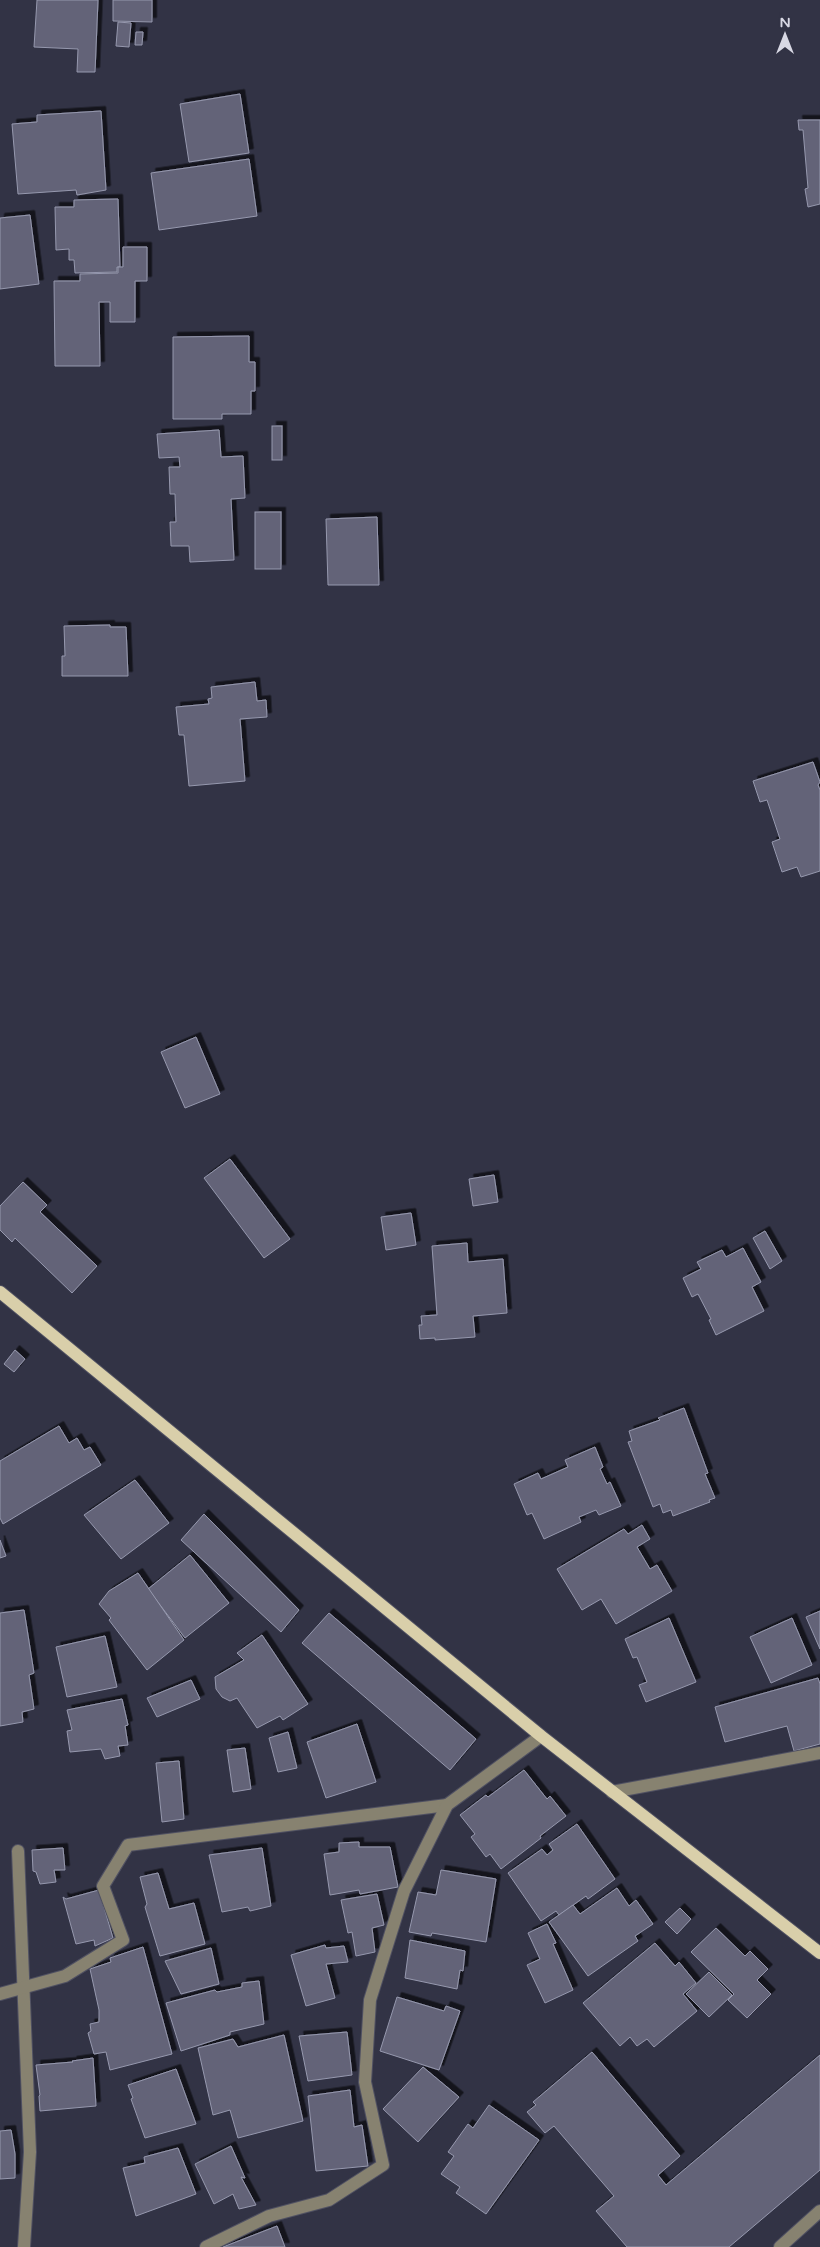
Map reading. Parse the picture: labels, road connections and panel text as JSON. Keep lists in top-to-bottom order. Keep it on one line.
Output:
{"north":"top"}
